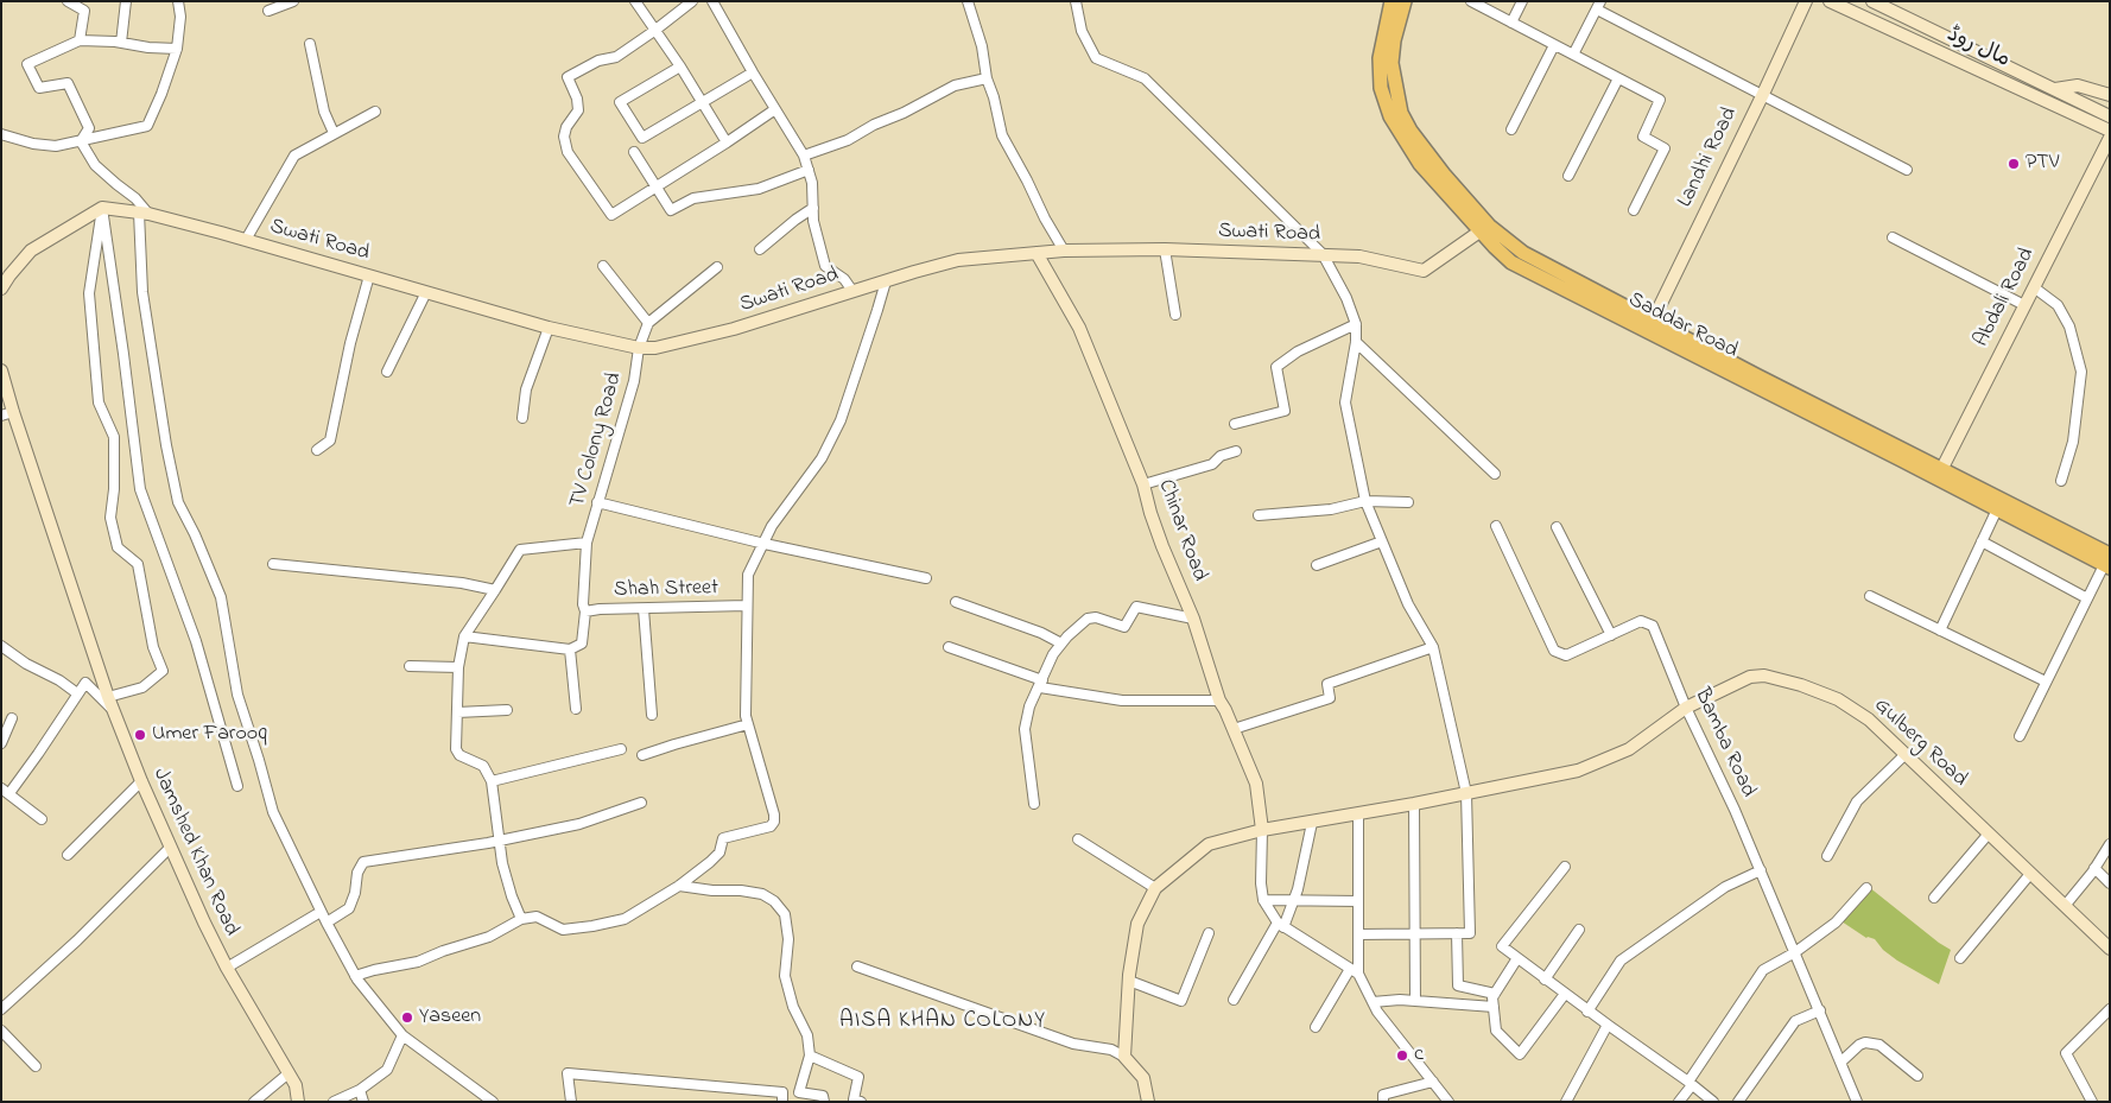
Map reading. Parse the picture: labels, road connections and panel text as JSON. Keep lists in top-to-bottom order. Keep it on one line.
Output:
{"streets":{"main road":["Saddar Road"],"street":["مال روڈ","Landhi Road","Swati Road","Abdali Road","TV Colony Road","Chinar Road","Shah Street","Bamba Road","Gulberg Road","Jamshed Khan Road"]},"crossings":[["Landhi Road","Saddar Road"],["Swati Road","Saddar Road"],["Swati Road","TV Colony Road"],["Swati Road","Chinar Road"],["Abdali Road","Saddar Road"],["TV Colony Road","Shah Street"],["Chinar Road","Gulberg Road"],["Bamba Road","Gulberg Road"]],"districts":["AISA KHAN COLONY"],"places":["PTV","Umer Farooq","Yaseen","c"]}
